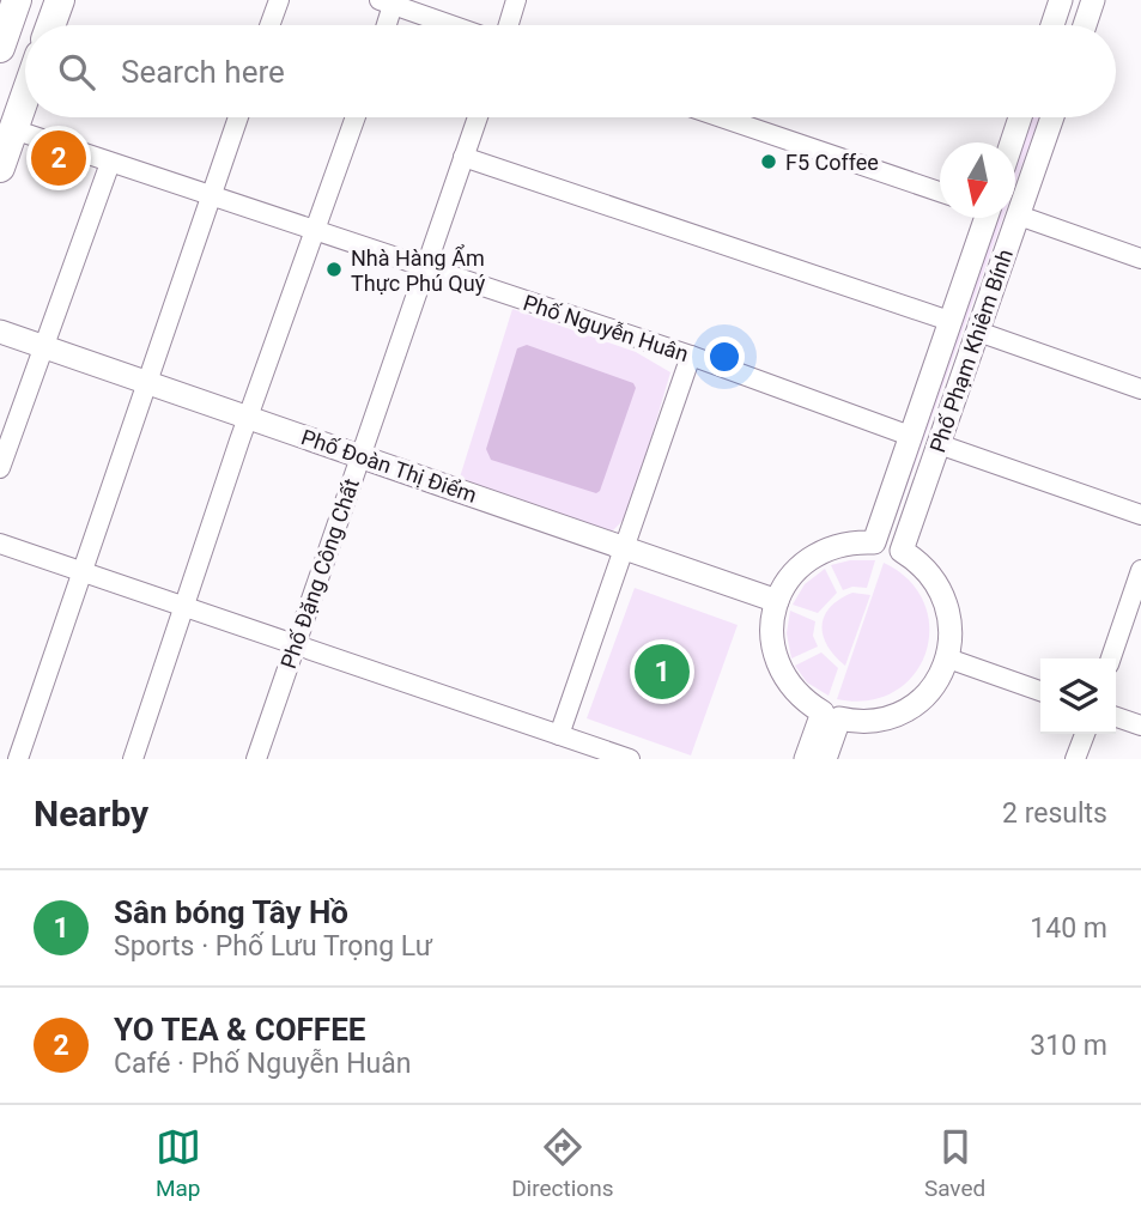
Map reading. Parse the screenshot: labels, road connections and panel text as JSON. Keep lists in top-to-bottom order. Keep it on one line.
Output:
{"streets":{"street":["Phố Nguyễn Huân","Phố Phạm Khiêm Bính","Phố Đoàn Thị Điểm","Phố Đặng Công Chất"]},"crossings":[["Phố Nguyễn Huân","Phố Phạm Khiêm Bính"],["Phố Nguyễn Huân","Phố Đặng Công Chất"],["Phố Phạm Khiêm Bính","Phố Đoàn Thị Điểm"],["Phố Đoàn Thị Điểm","Phố Đặng Công Chất"]],"places":["F5 Coffee","Nhà Hàng Ẩm Thực Phú Quý"],"north":"bottom","page":{"search":"Search here","pins":["2","1"],"heading":["Nearby","2 results"],"list":[{"mark":"1","name":"Sân bóng Tây Hồ","note":"Sports · Phố Lưu Trọng Lư","value":"140 m"},{"mark":"2","name":"YO TEA & COFFEE","note":"Café · Phố Nguyễn Huân","value":"310 m"}],"nav":["Map","Directions","Saved"]}}
